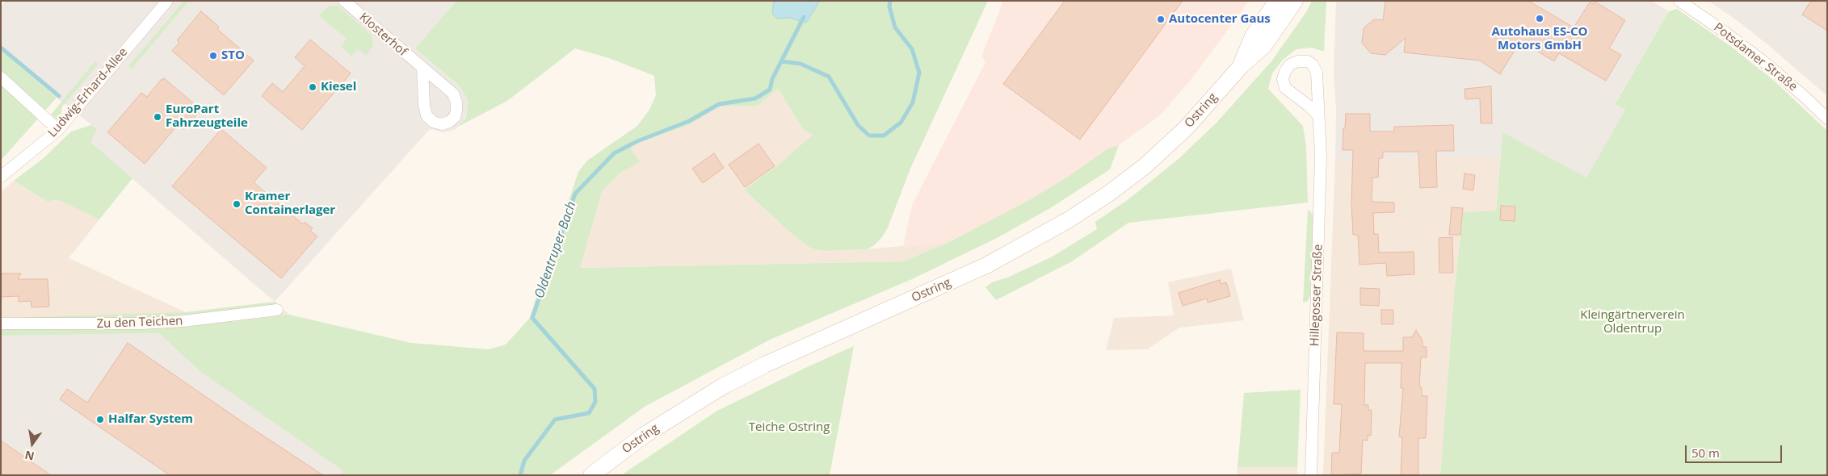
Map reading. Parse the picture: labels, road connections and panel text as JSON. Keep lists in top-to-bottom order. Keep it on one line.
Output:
{"streets":{"main road":["Ostring"],"street":["Klosterhof","Potsdamer Straße","Ludwig-Erhard-Allee","Hillegosser Straße","Zu den Teichen"]},"water":["Oldentruper Bach"],"parks":["Kleingärtnerverein Oldentrup","Teiche Ostring"],"places":["Autohaus ES-CO Motors GmbH","Autocenter Gaus","STO","Kiesel","EuroPart Fahrzeugteile","Kramer Containerlager","Halfar System"],"scale_bar":"50 m","north":"bottom"}
